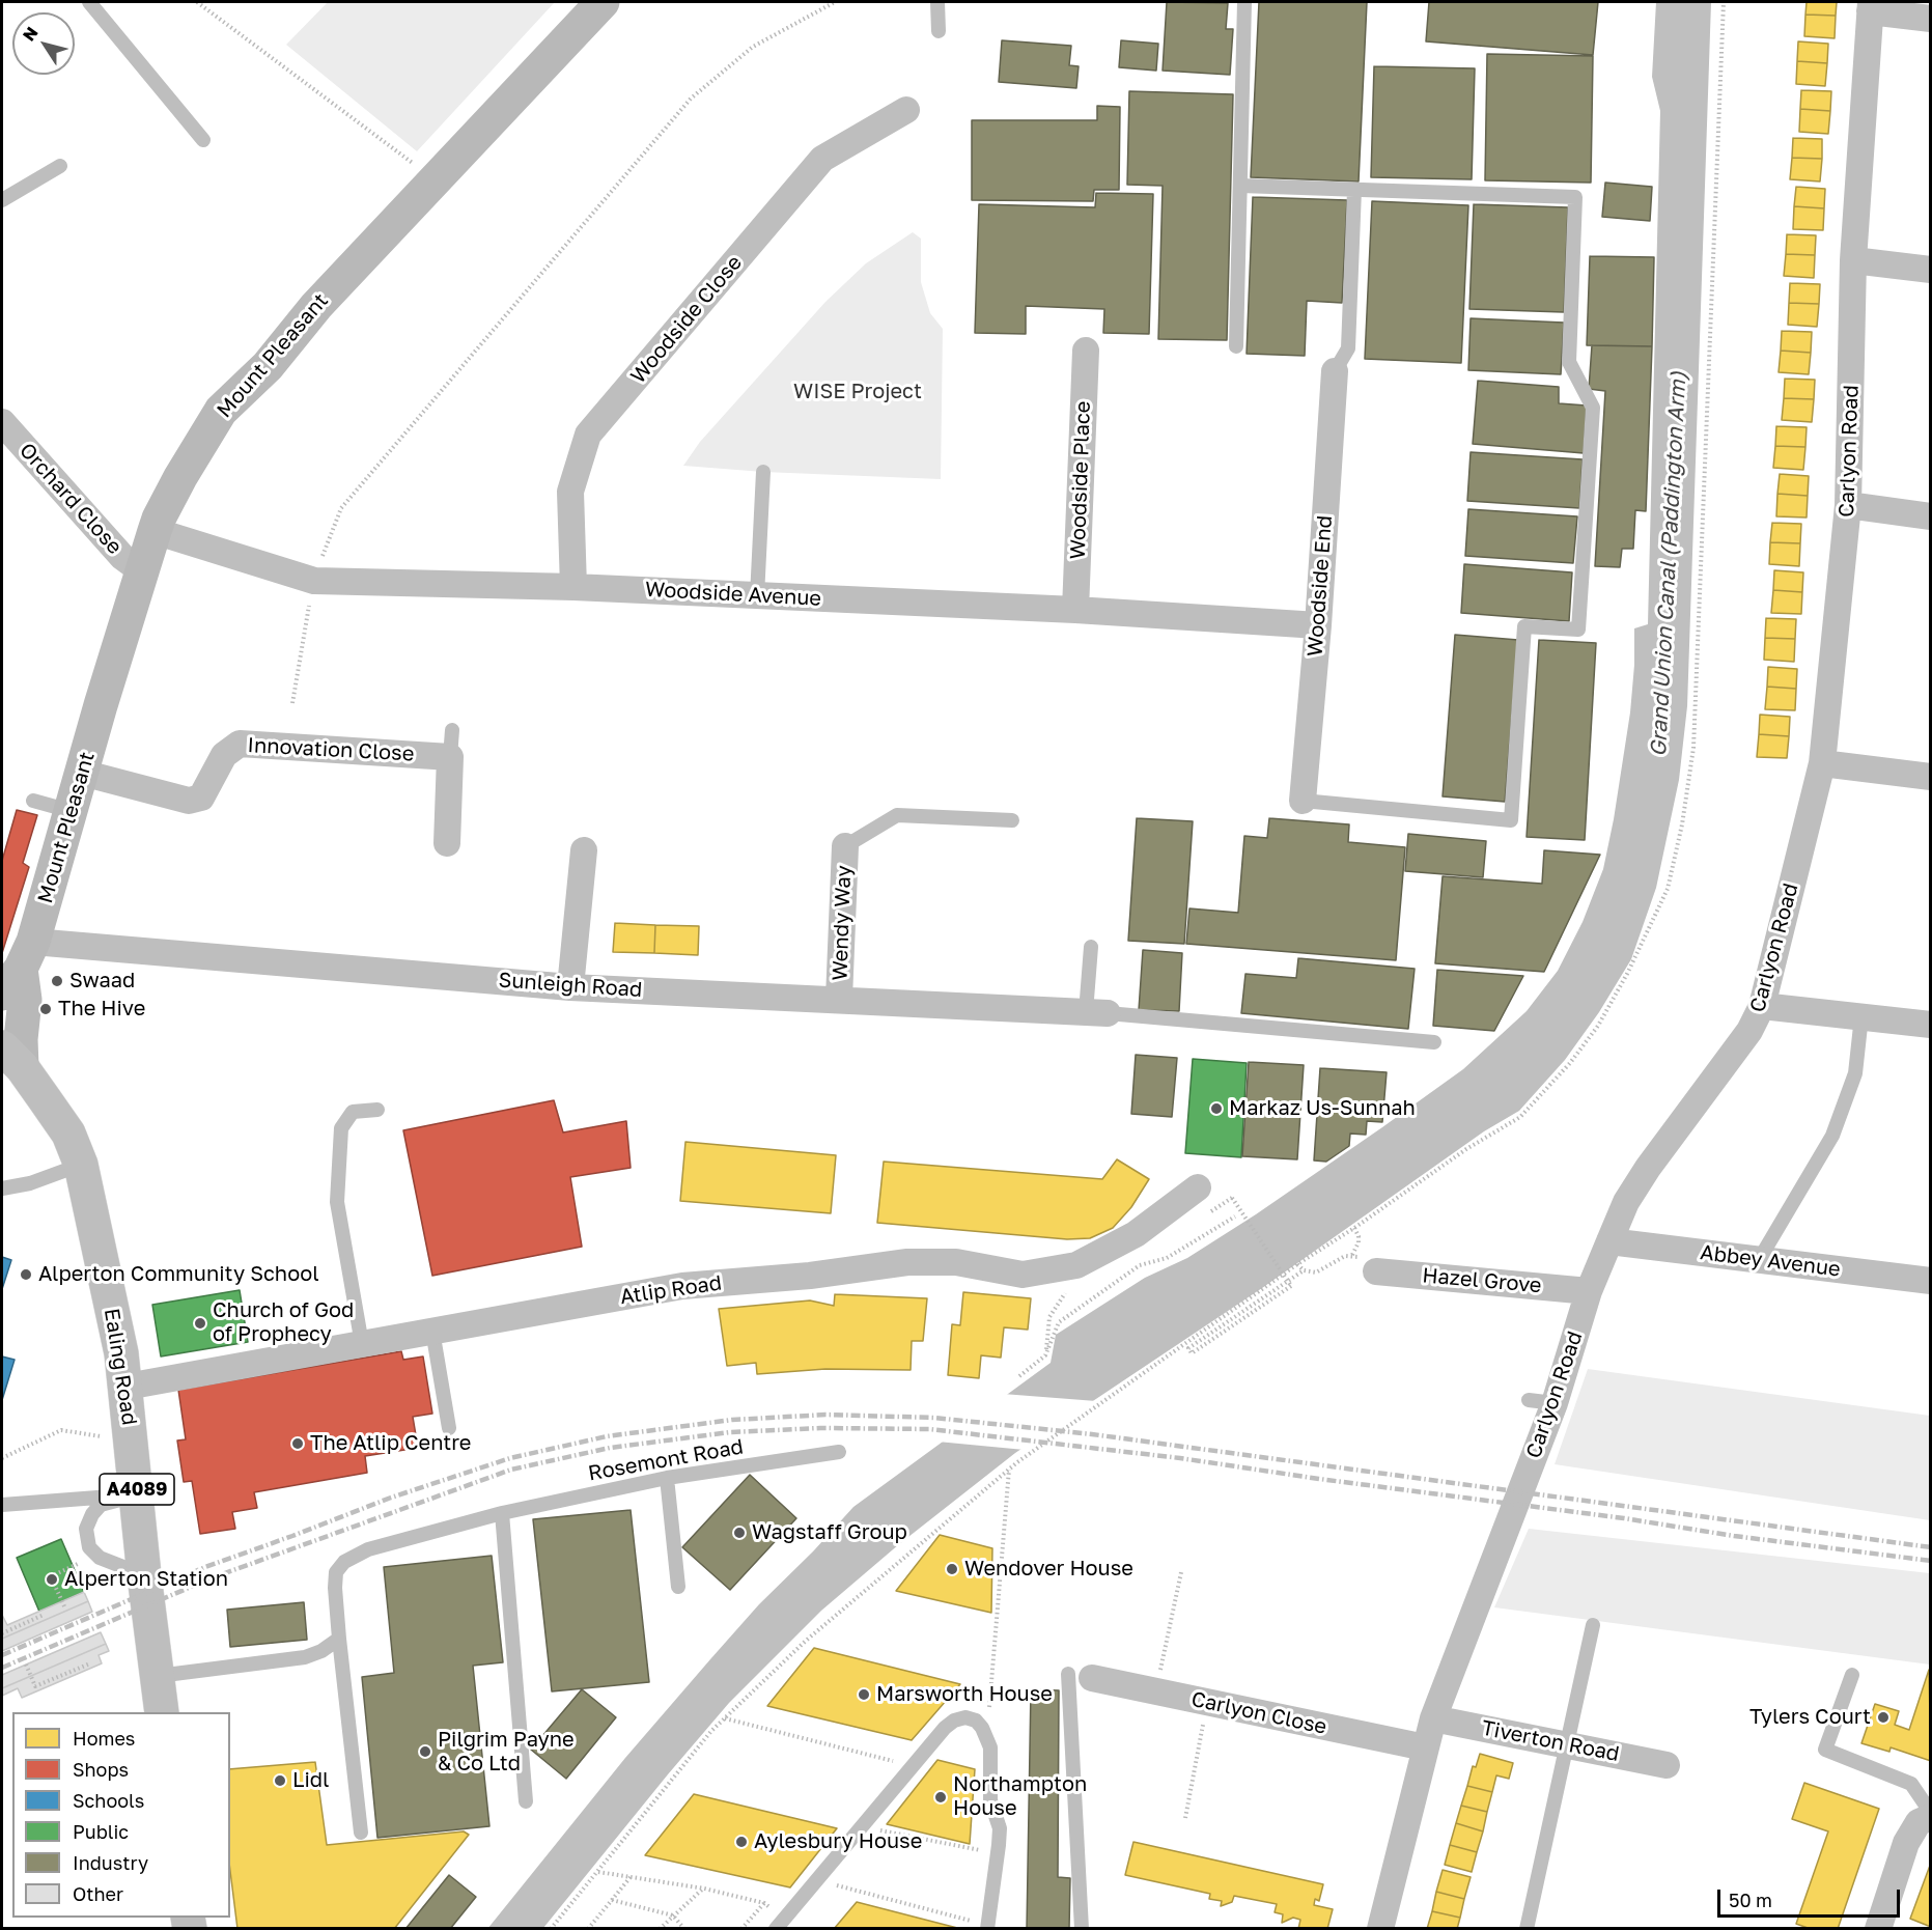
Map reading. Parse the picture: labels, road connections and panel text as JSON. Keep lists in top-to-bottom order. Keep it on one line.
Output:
{"streets":{"main road":["Ealing Road","A4089"],"street":["Woodside Close","Mount Pleasant","Carlyon Road","Woodside Place","Orchard Close","Woodside End","Woodside Avenue","Innovation Close","Wendy Way","Sunleigh Road","Abbey Avenue","Hazel Grove","Atlip Road","Carlyon Close","Tiverton Road"],"lane":["Rosemont Road"]},"crossings":[["Woodside Close","Woodside Avenue"],["Mount Pleasant","Orchard Close"],["Mount Pleasant","Woodside Avenue"],["Mount Pleasant","Innovation Close"],["Mount Pleasant","Sunleigh Road"],["Mount Pleasant","Ealing Road"],["Carlyon Road","Abbey Avenue"],["Carlyon Road","Hazel Grove"],["Carlyon Road","Carlyon Close"],["Carlyon Road","Tiverton Road"],["Woodside Place","Woodside Avenue"],["Woodside End","Woodside Avenue"],["Wendy Way","Sunleigh Road"],["Atlip Road","Ealing Road"]],"water":["Grand Union Canal (Paddington Arm)"],"parks":["WISE Project"],"places":["Swaad","The Hive","Markaz Us-Sunnah","Alperton Community School","Church of God of Prophecy","The Atlip Centre","Wagstaff Group","Wendover House","Alperton Station","Marsworth House","Tylers Court","Pilgrim Payne & Co Ltd","Lidl","Northampton House","Aylesbury House"],"legend":["Homes","Shops","Schools","Public","Industry","Other"],"scale_bar":"50 m","north":"top left"}
